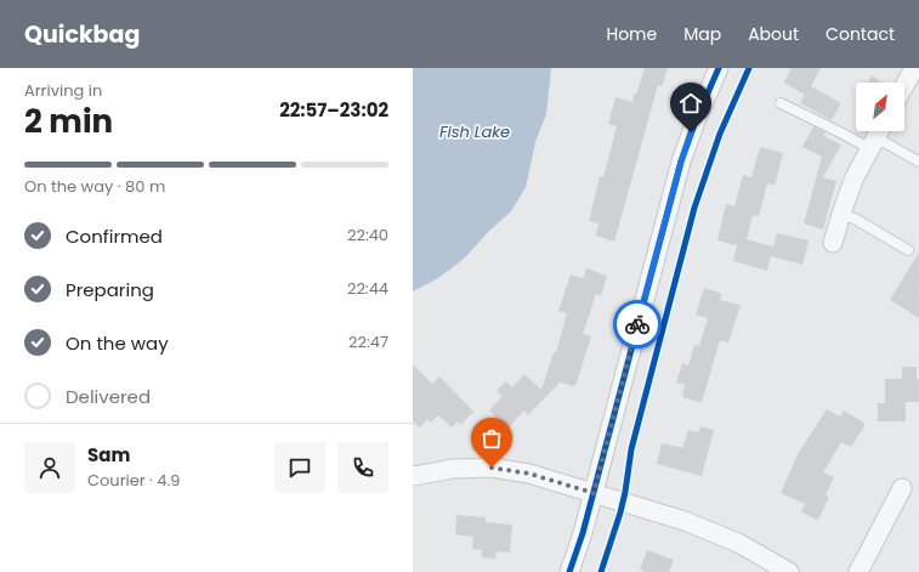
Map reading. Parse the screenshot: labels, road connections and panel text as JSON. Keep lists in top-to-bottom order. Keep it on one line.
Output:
{"water":["Fish Lake"],"north":"top right","page":{"header":"Quickbag","nav":["Home","Map","About","Contact"],"heading":["2 min","Arriving in","22:57–23:02"],"panel":["Sam","Courier · 4.9"],"bar":"On the way · 80 m","list":[["Confirmed","22:40"],["Preparing","22:44"],["On the way","22:47"],"Delivered"]}}
